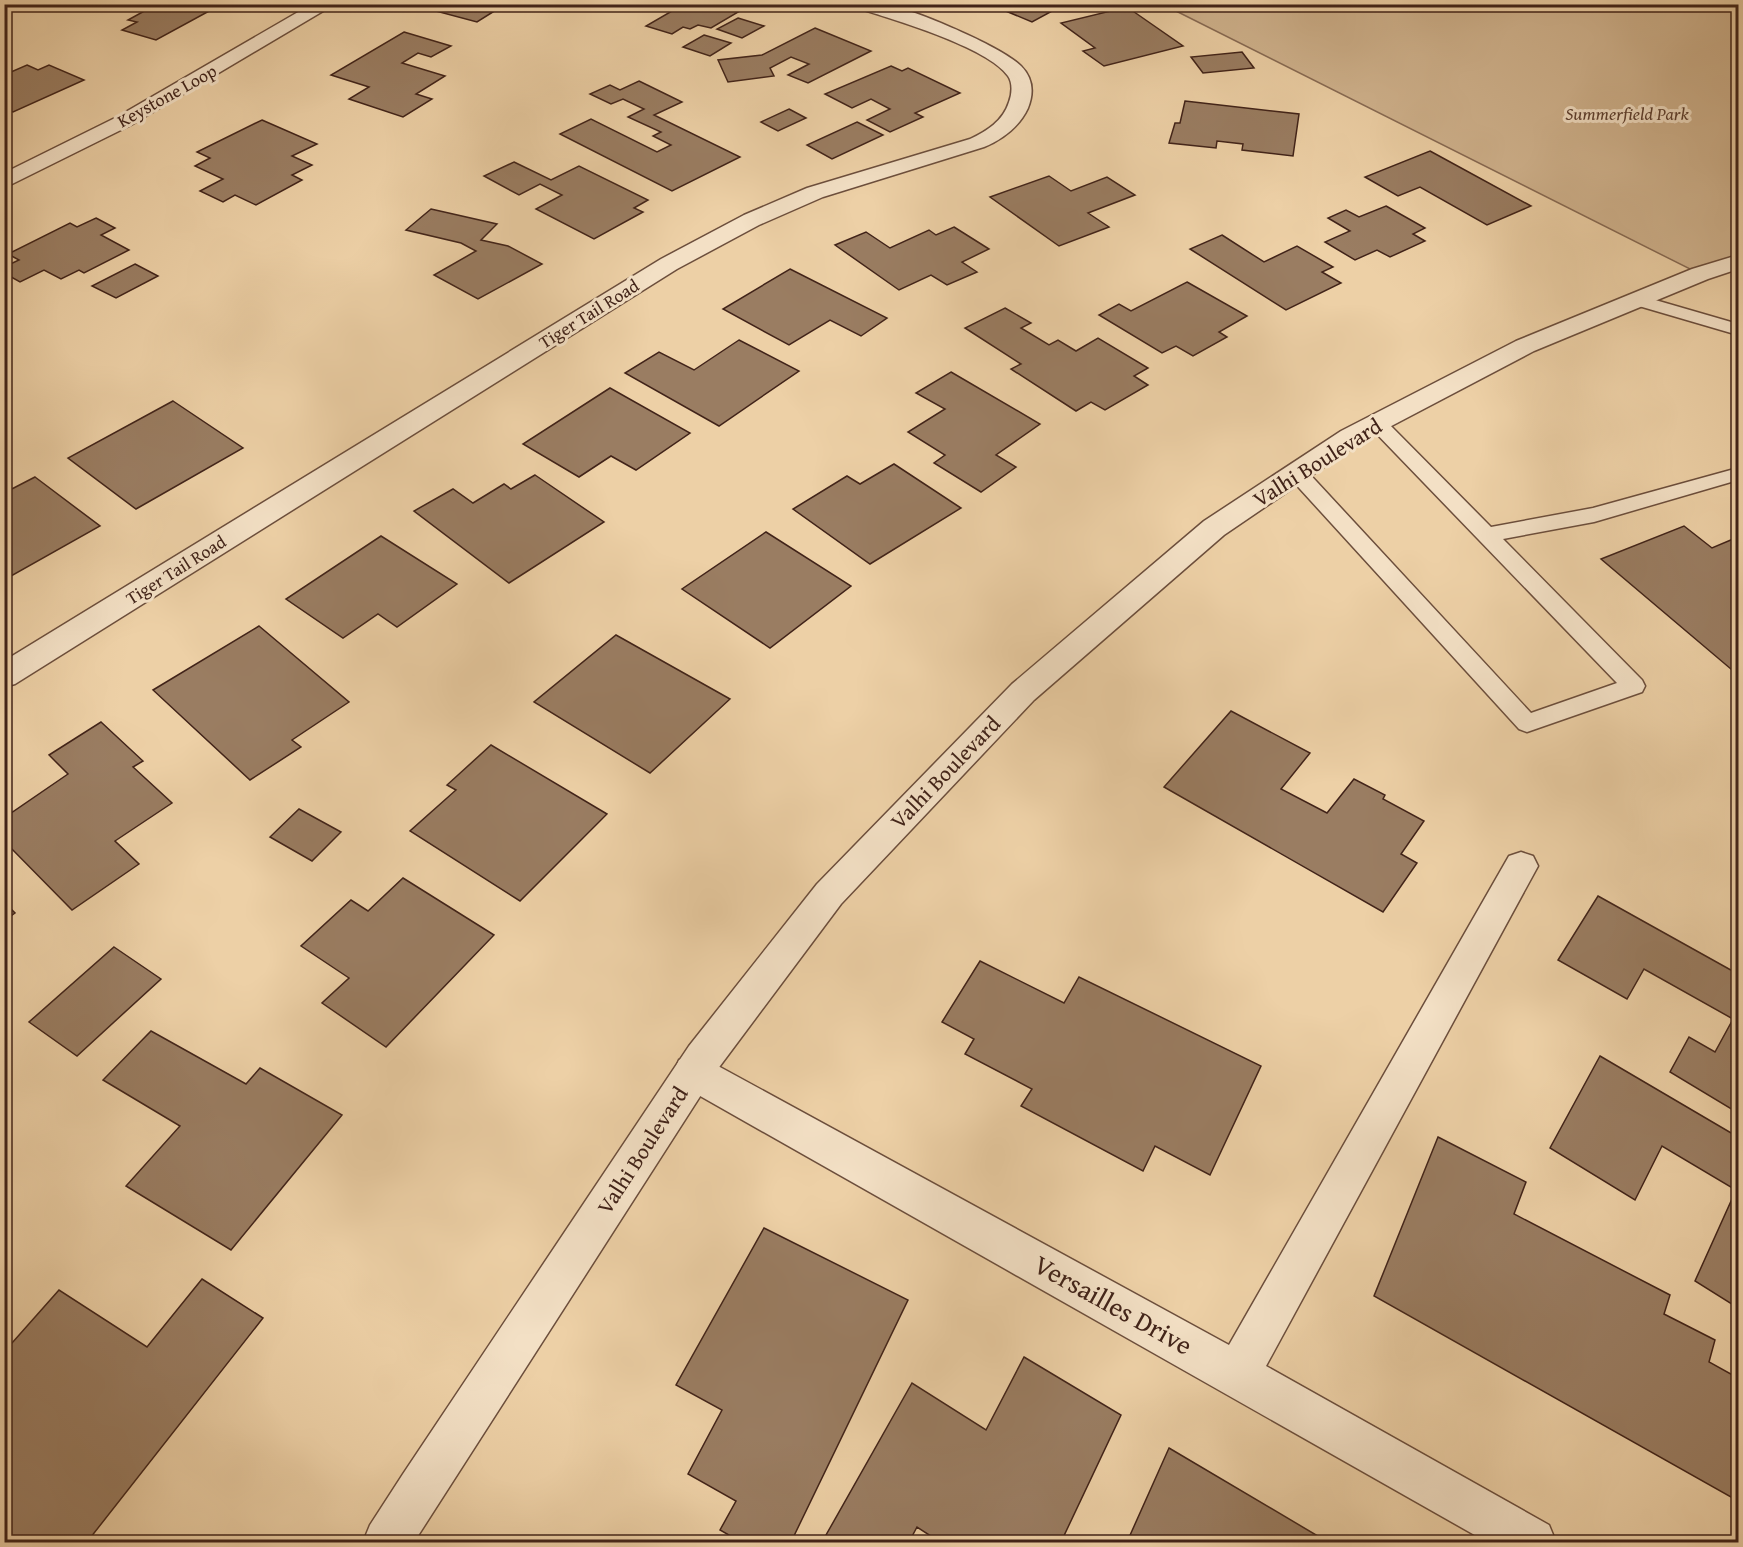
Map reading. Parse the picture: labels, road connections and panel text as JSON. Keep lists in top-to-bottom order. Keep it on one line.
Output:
{"streets":{"street":["Keystone Loop","Tiger Tail Road","Valhi Boulevard","Versailles Drive"]},"crossings":[["Valhi Boulevard","Versailles Drive"]],"parks":["Summerfield Park"]}
